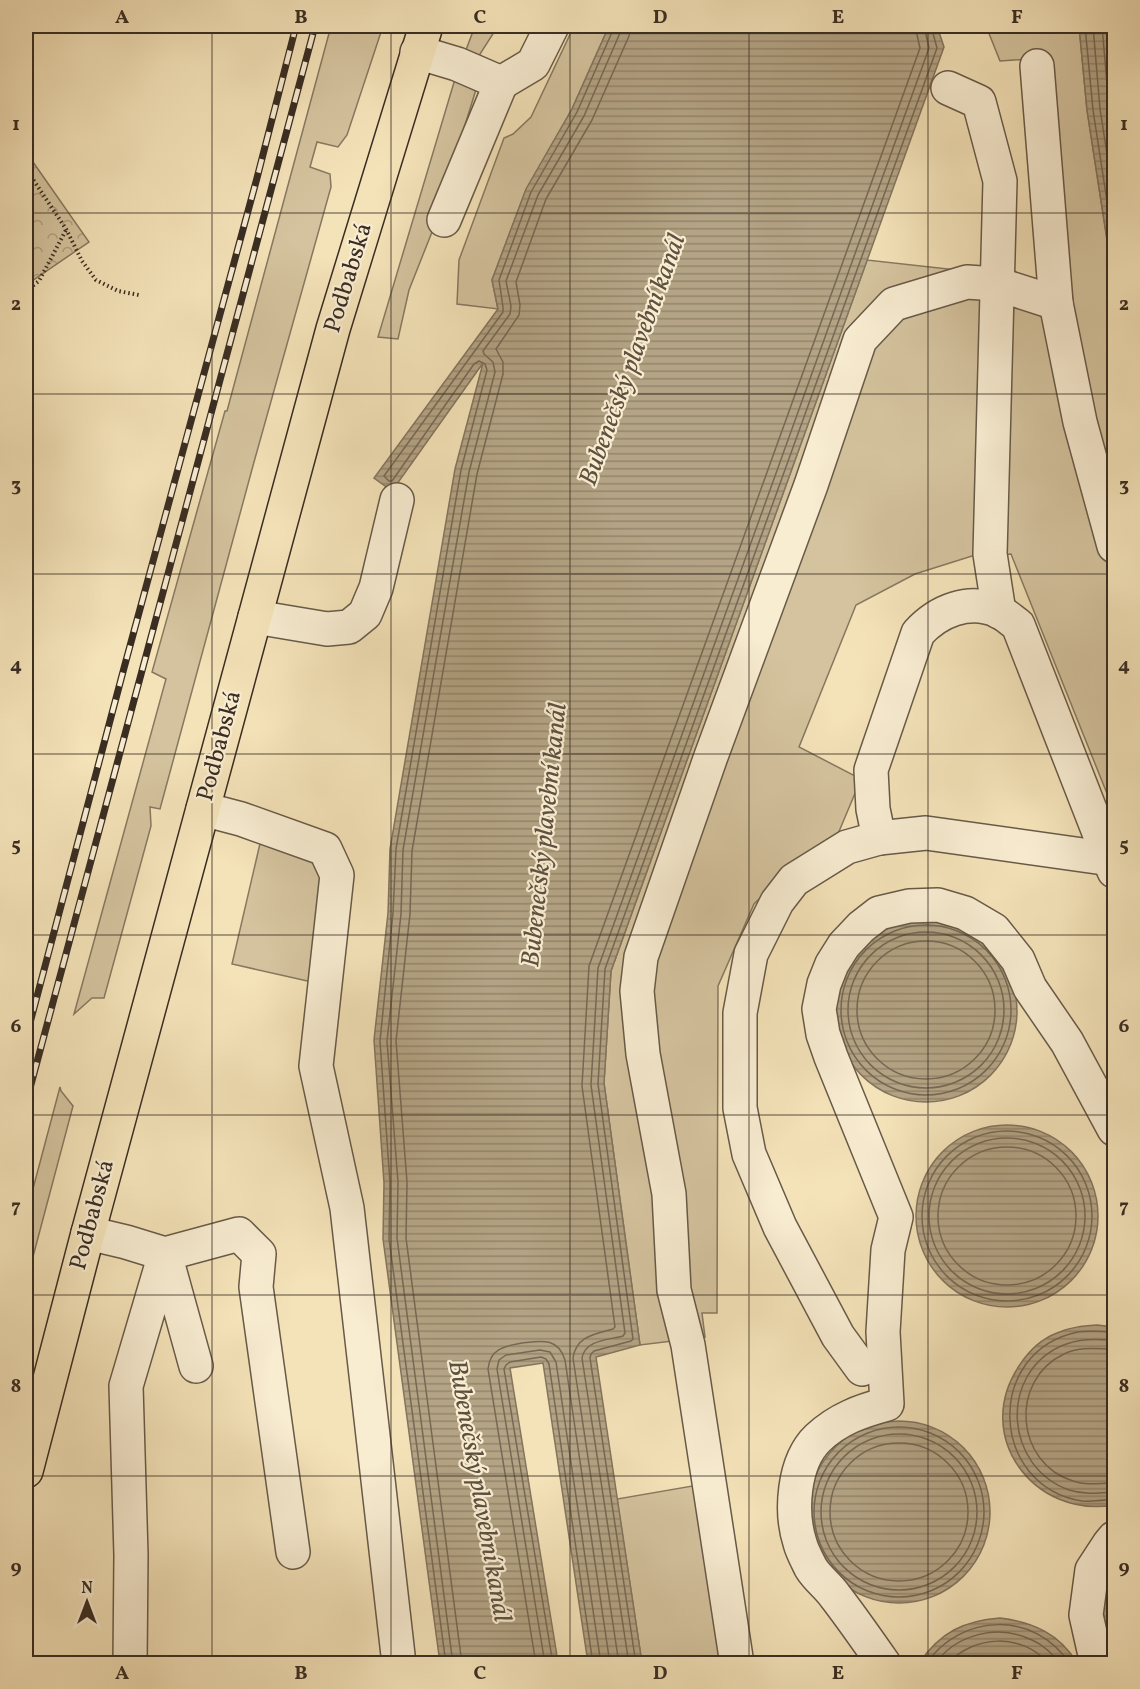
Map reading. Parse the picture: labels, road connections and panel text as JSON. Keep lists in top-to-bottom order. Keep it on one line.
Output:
{"streets":{"main road":["Podbabská"]},"water":["Bubenečský plavební kanál"],"north":"top","grid":{"columns":["A","B","C","D","E","F"],"rows":["1","2","3","4","5","6","7","8","9"]}}
